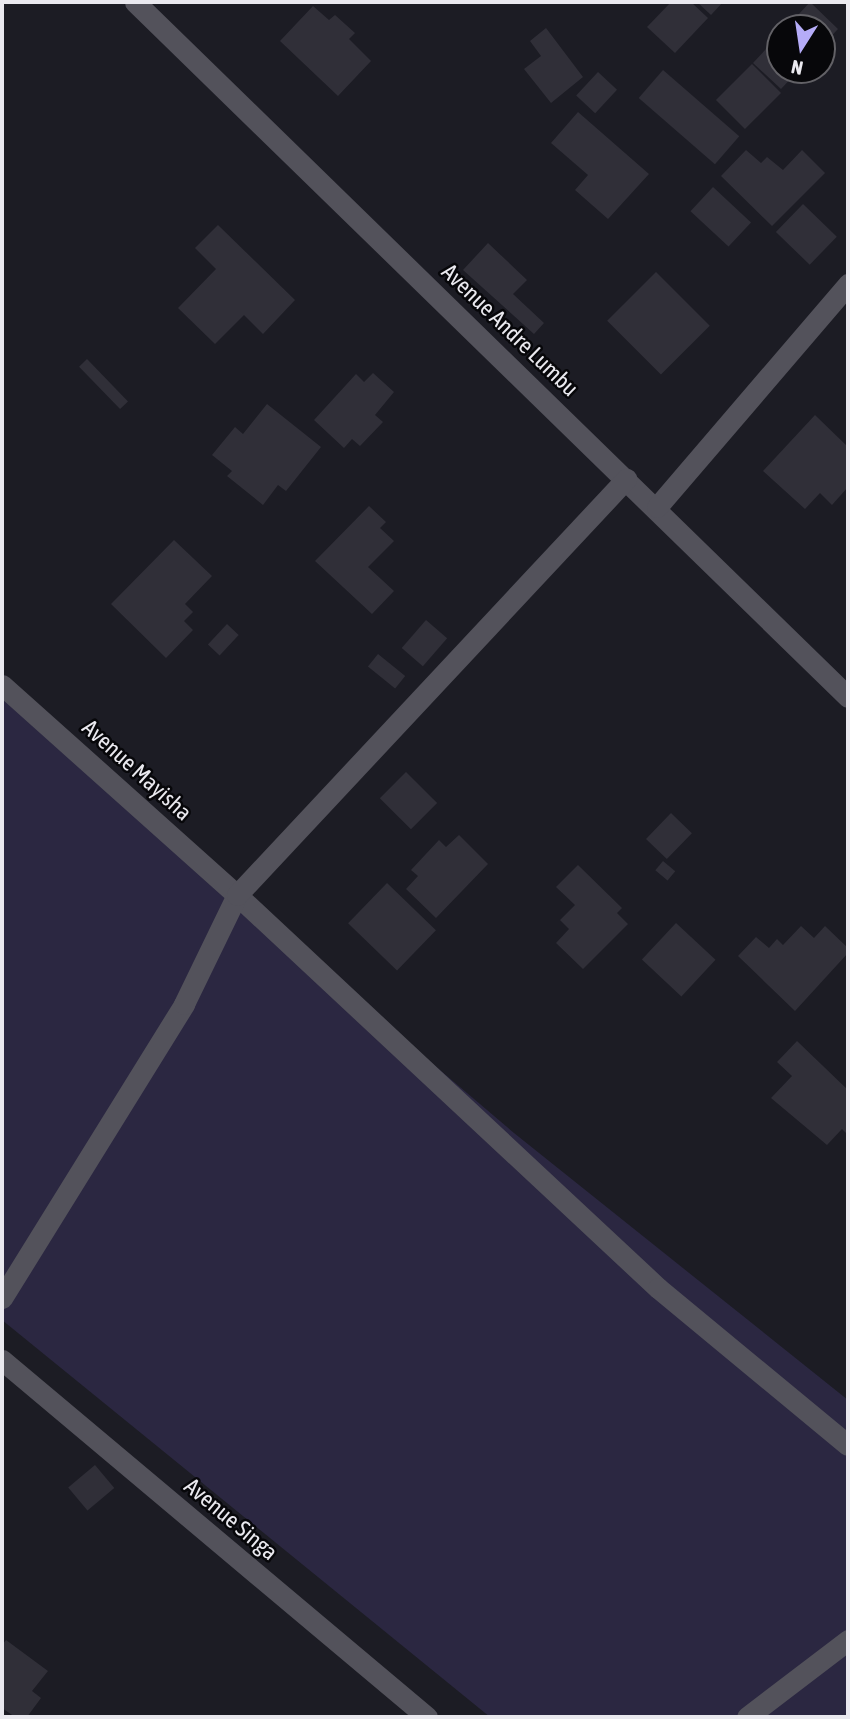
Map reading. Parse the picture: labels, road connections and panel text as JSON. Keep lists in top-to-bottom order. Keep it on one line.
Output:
{"streets":{"street":["Avenue Andre Lumbu","Avenue Mayisha","Avenue Singa"]},"north":"bottom"}
